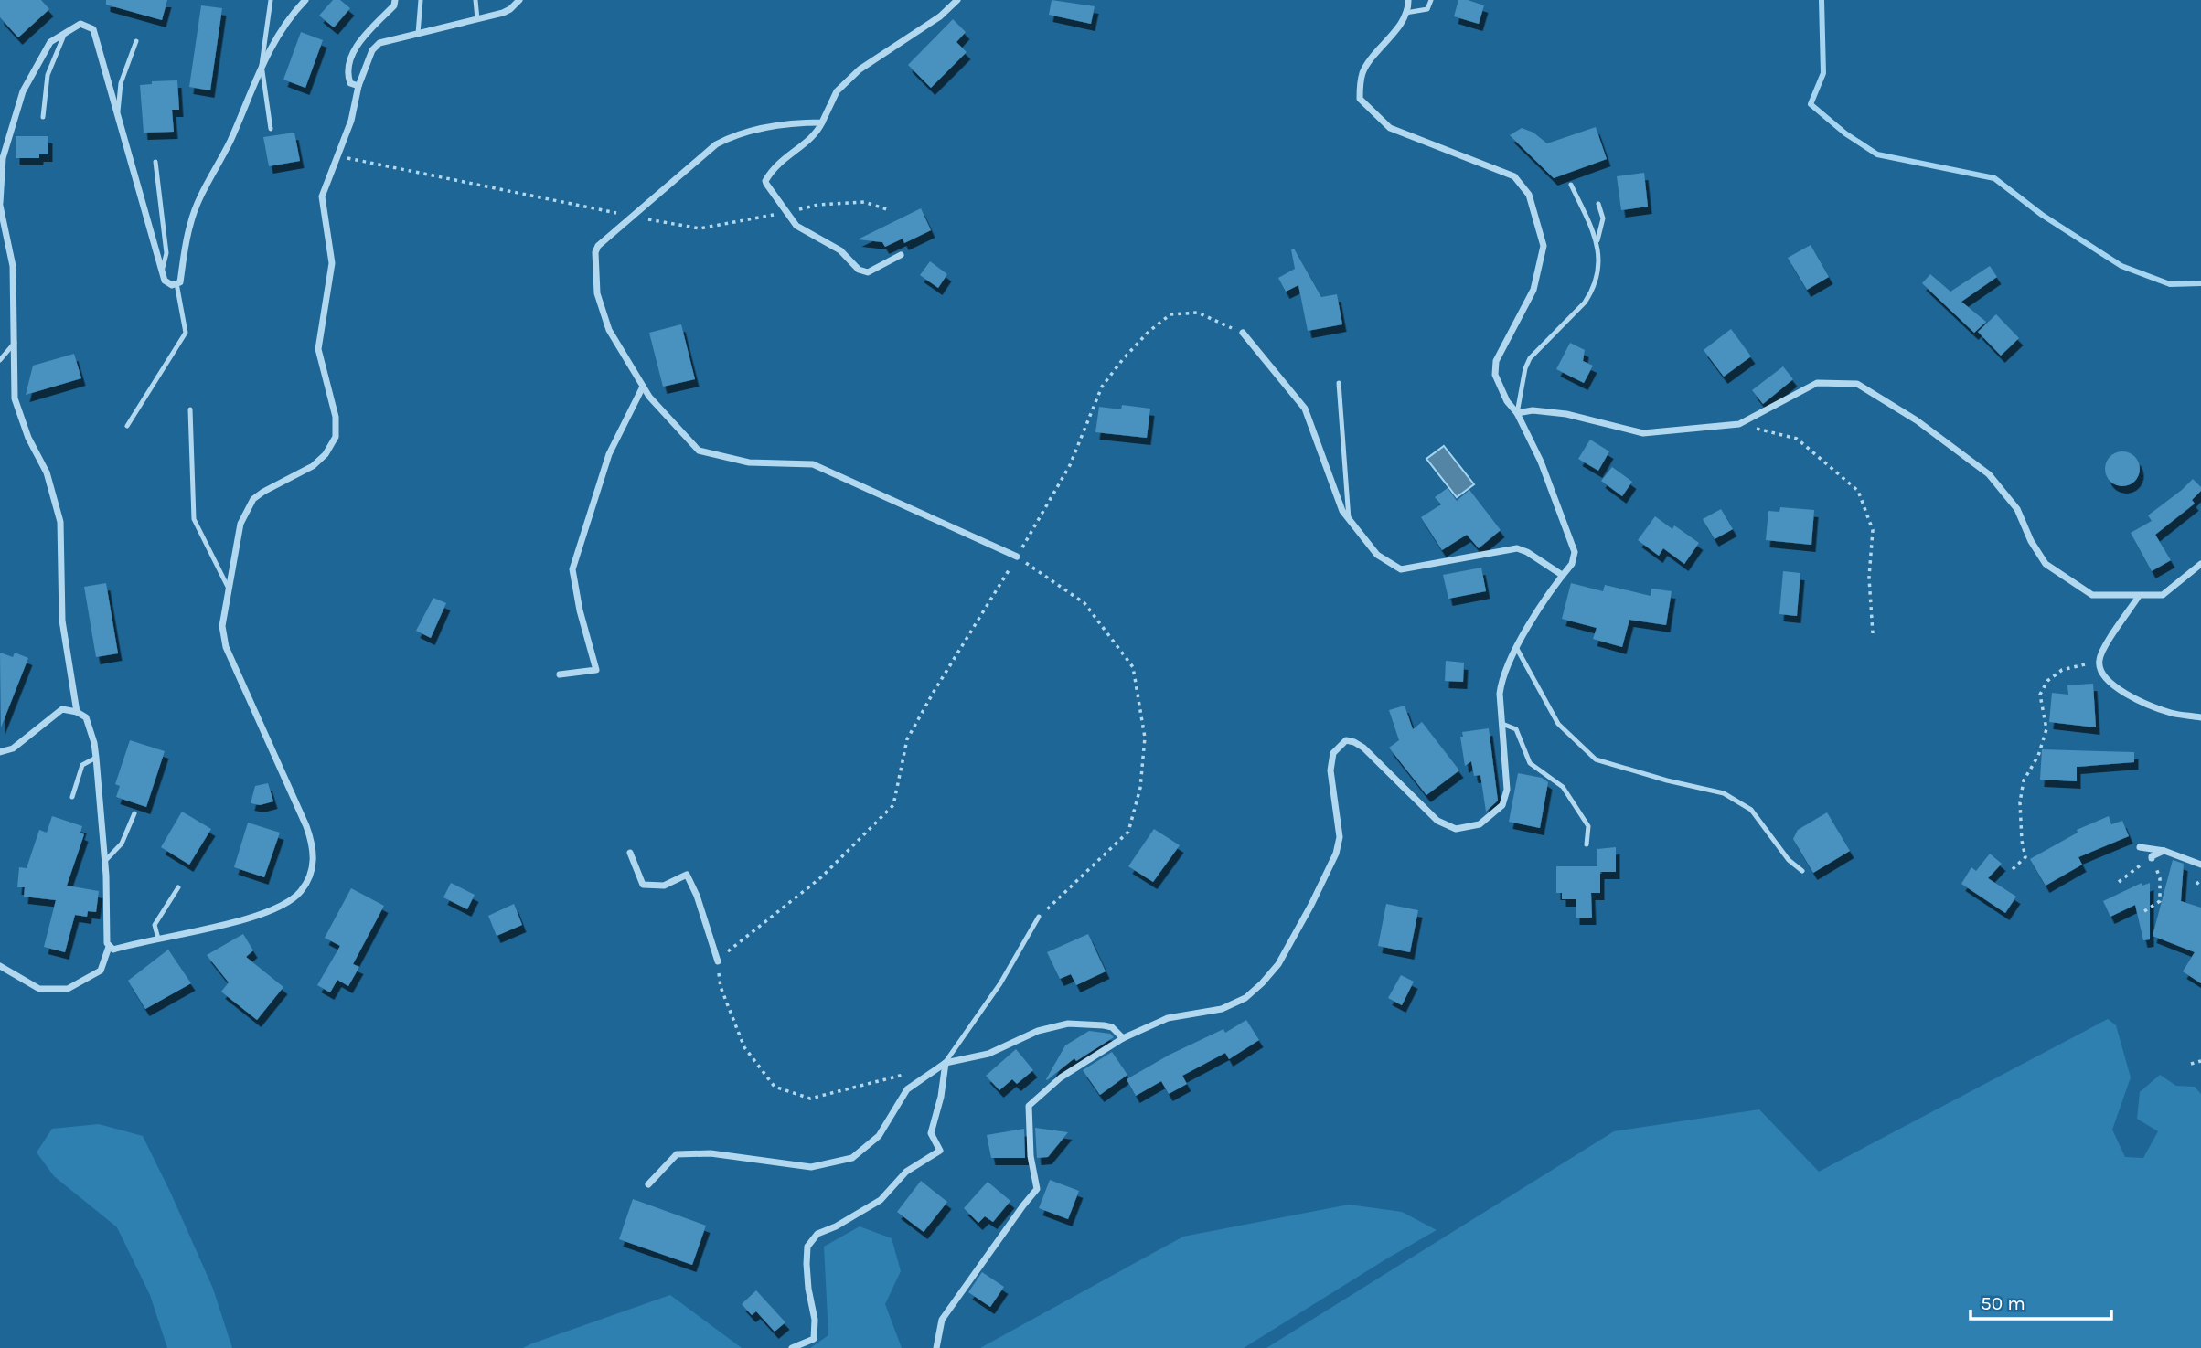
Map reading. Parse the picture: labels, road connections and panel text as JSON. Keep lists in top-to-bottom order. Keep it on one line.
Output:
{"scale_bar":"50 m"}
